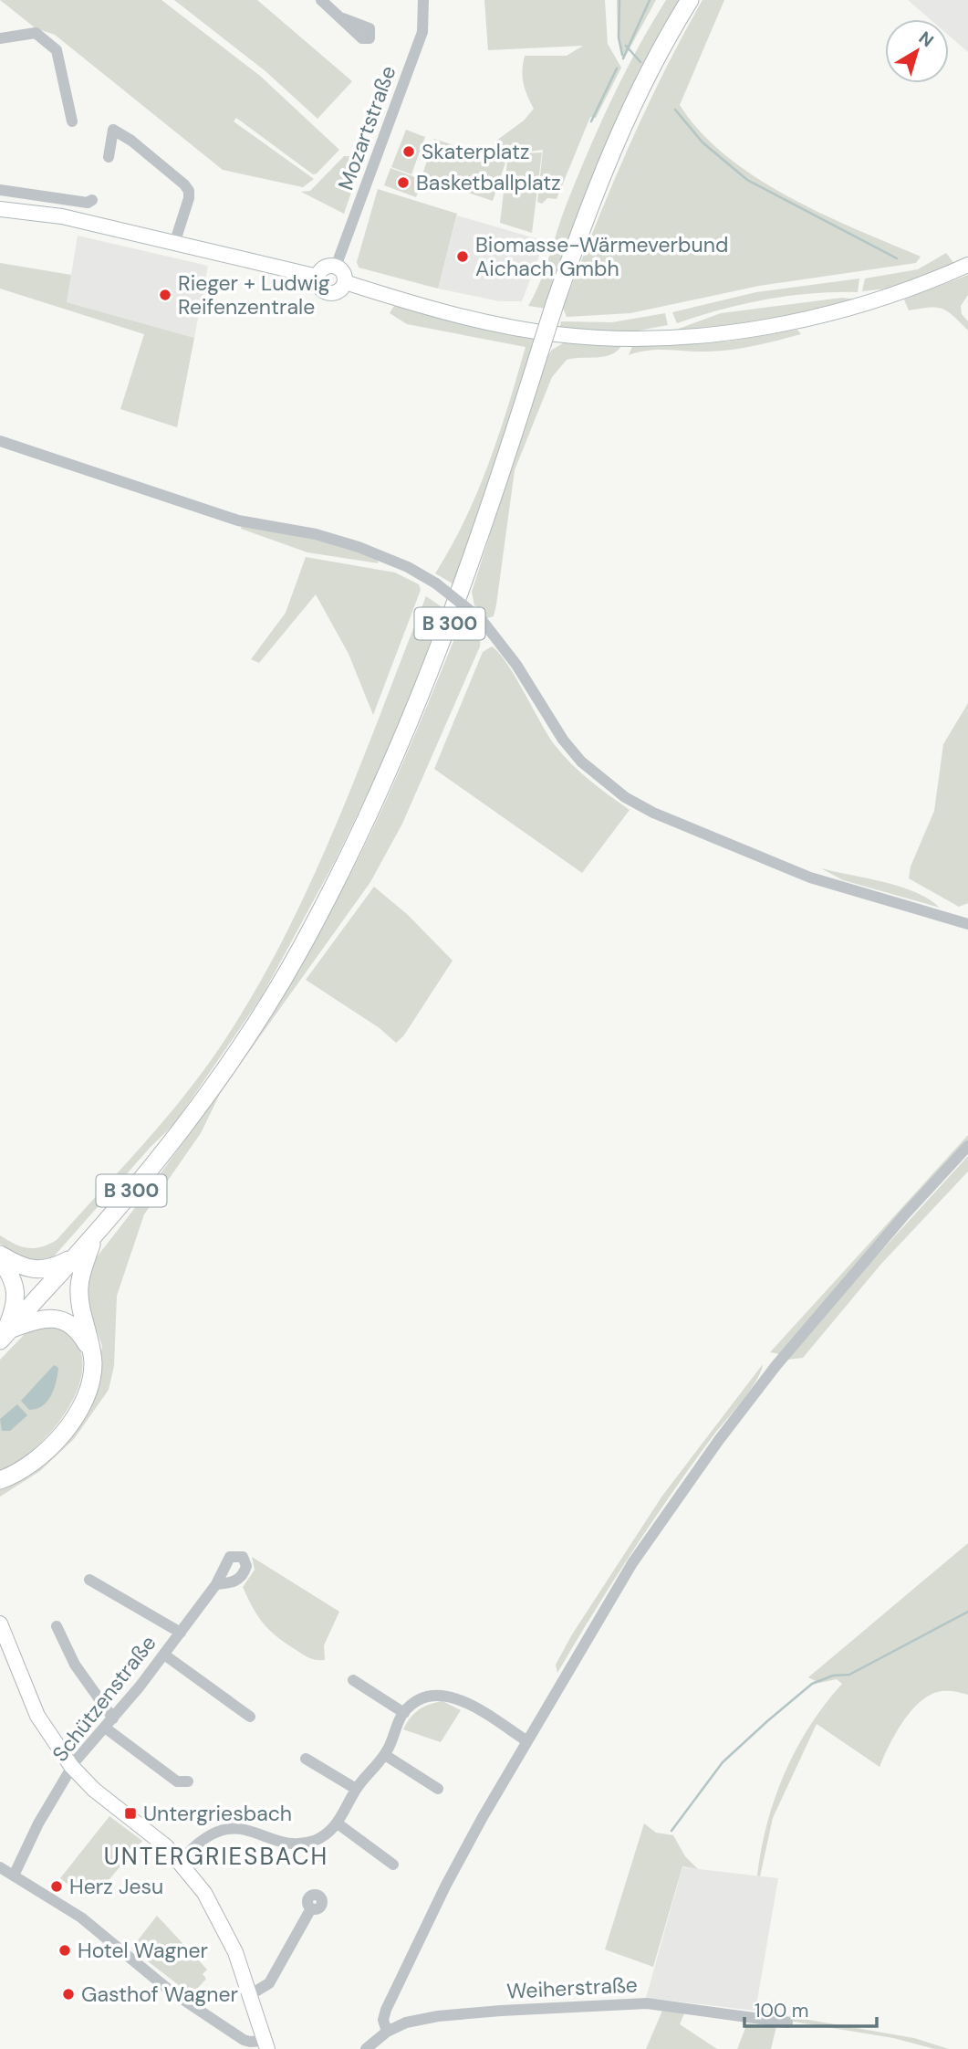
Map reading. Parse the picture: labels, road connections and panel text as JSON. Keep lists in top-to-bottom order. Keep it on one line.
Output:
{"streets":{"highway":["B 300"],"street":["Mozartstraße","Schützenstraße","Weiherstraße"]},"districts":["UNTERGRIESBACH"],"places":{"other":["Skaterplatz","Basketballplatz","Biomasse-Wärmeverbund Aichach Gmbh","Rieger + Ludwig Reifenzentrale","Herz Jesu","Hotel Wagner","Gasthof Wagner"],"transit":["Untergriesbach"]},"scale_bar":"100 m","north":"top right"}
